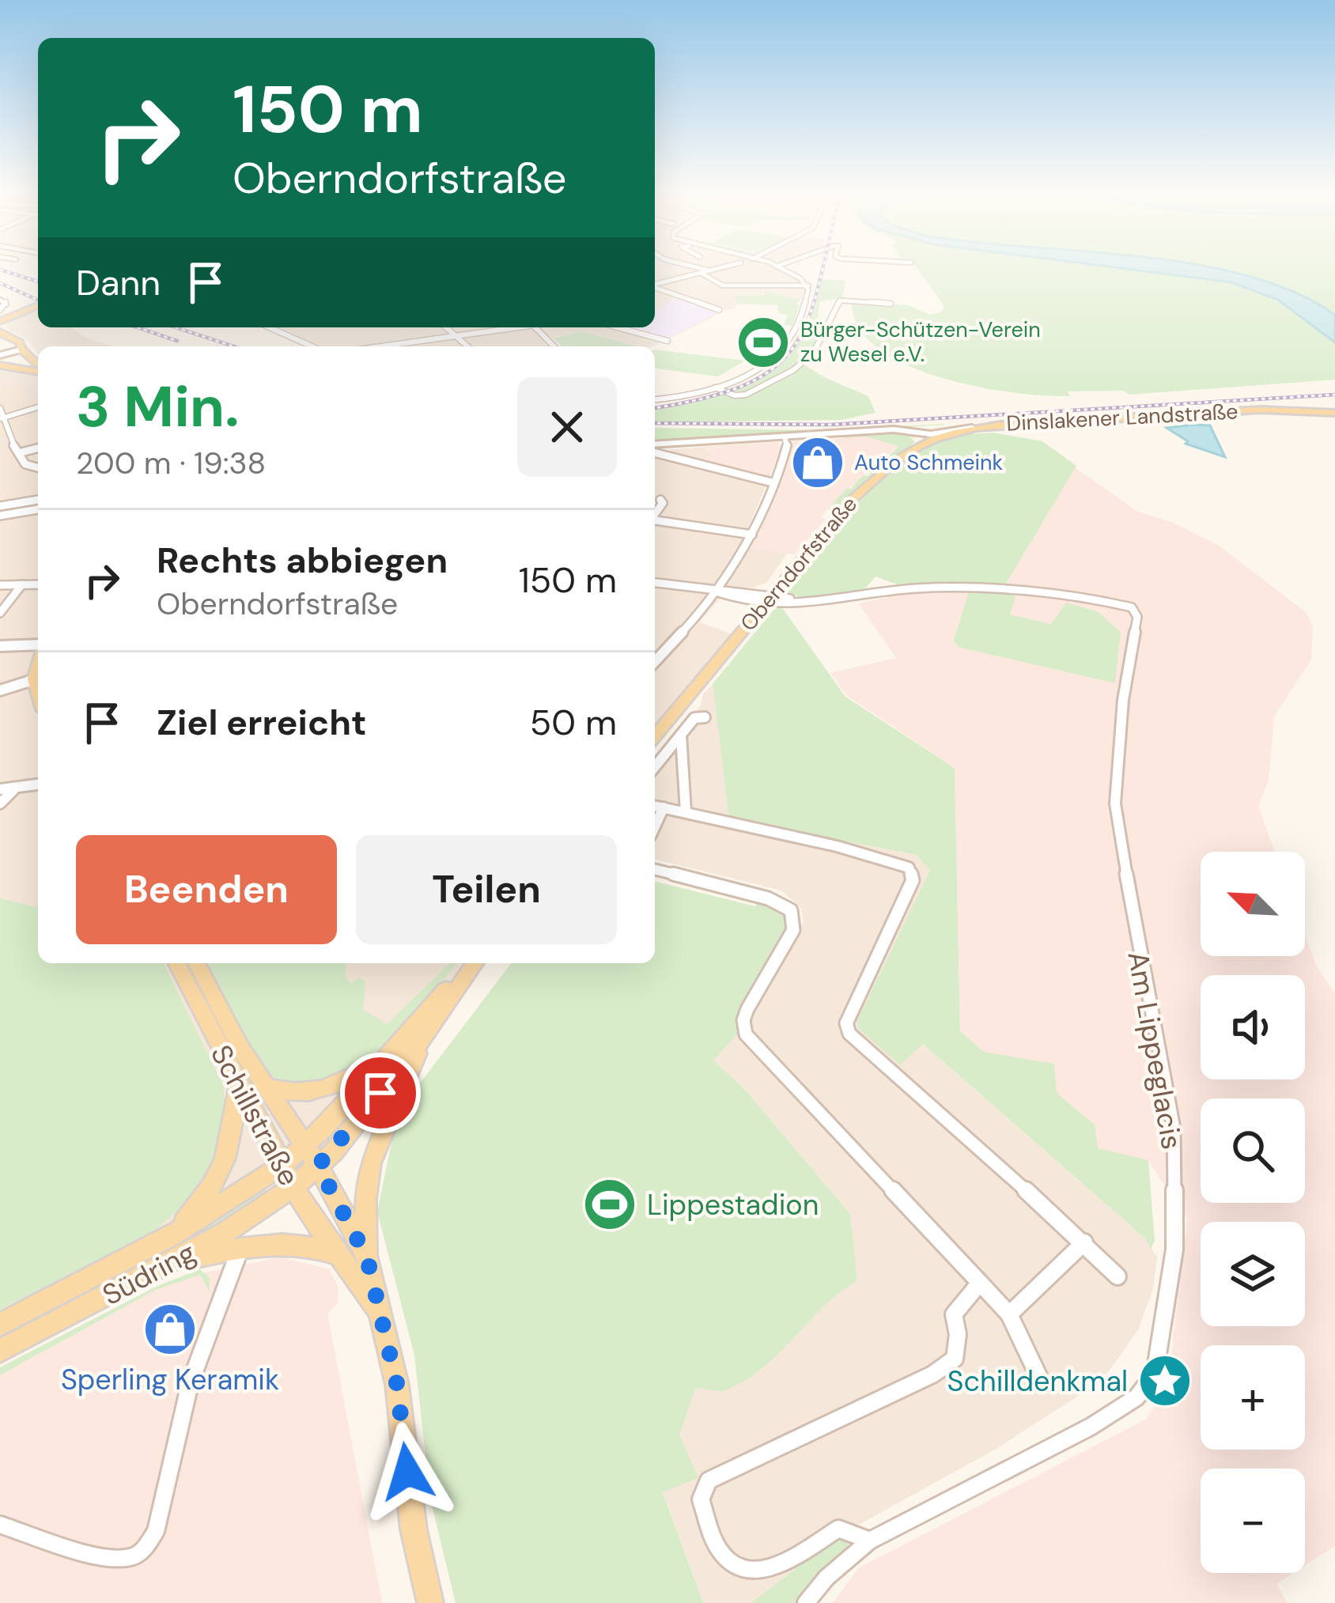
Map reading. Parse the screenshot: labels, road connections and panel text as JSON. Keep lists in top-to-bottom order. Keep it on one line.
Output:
{"streets":{"main road":["Dinslakener Landstraße","Oberndorfstraße","Schillstraße","Südring"],"street":["Am Lippeglacis"]},"crossings":[["Dinslakener Landstraße","Oberndorfstraße"],["Oberndorfstraße","Am Lippeglacis"],["Schillstraße","Südring"]],"places":{"sports":["Bürger-Schützen-Verein zu Wesel e.V.","Lippestadion"],"shop":["Auto Schmeink","Sperling Keramik"],"place":["Schilldenkmal"]},"north":"top left","page":{"turn":["150 m","Oberndorfstraße"],"then":"Dann","heading":["3 Min.","200 m · 19:38"],"list":[{"name":"Rechts abbiegen","note":"Oberndorfstraße","value":"150 m"},{"name":"Ziel erreicht","value":"50 m"}],"buttons":["Beenden","Teilen"],"map_buttons":["+","−"]}}
